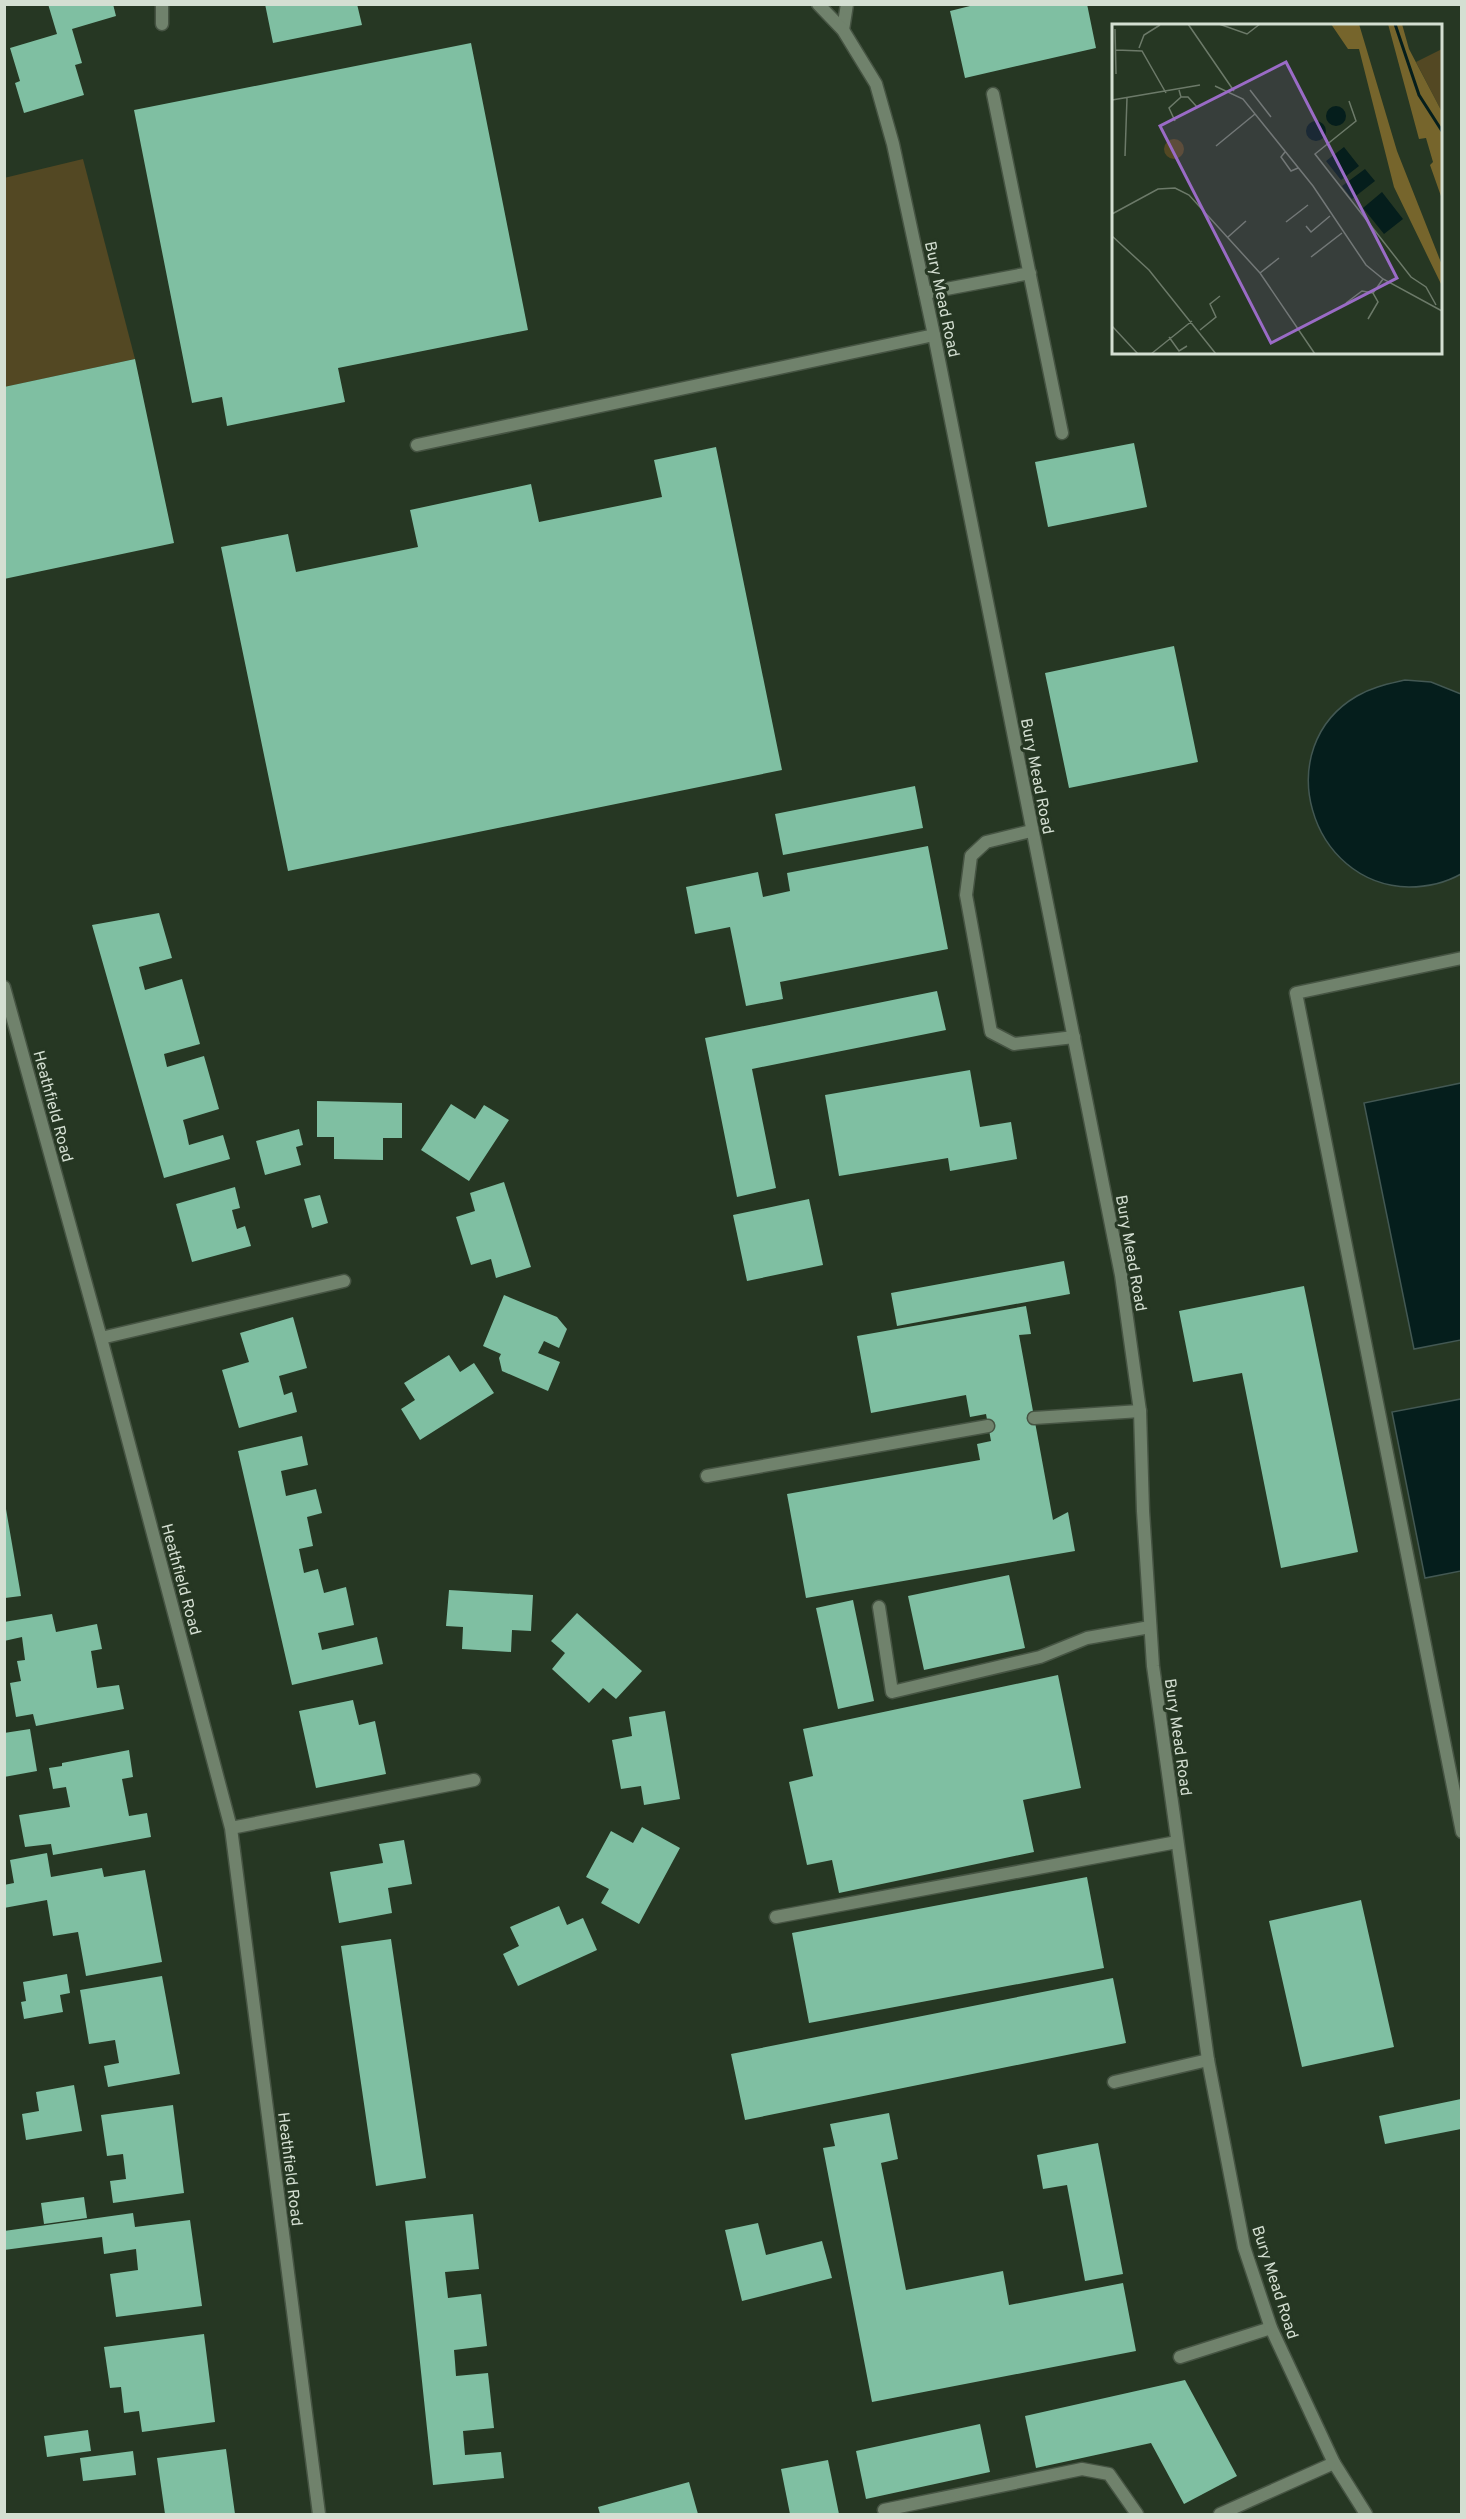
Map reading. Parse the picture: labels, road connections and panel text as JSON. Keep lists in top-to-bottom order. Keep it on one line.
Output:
{"streets":{"street":["Bury Mead Road","Heathfield Road"]}}
